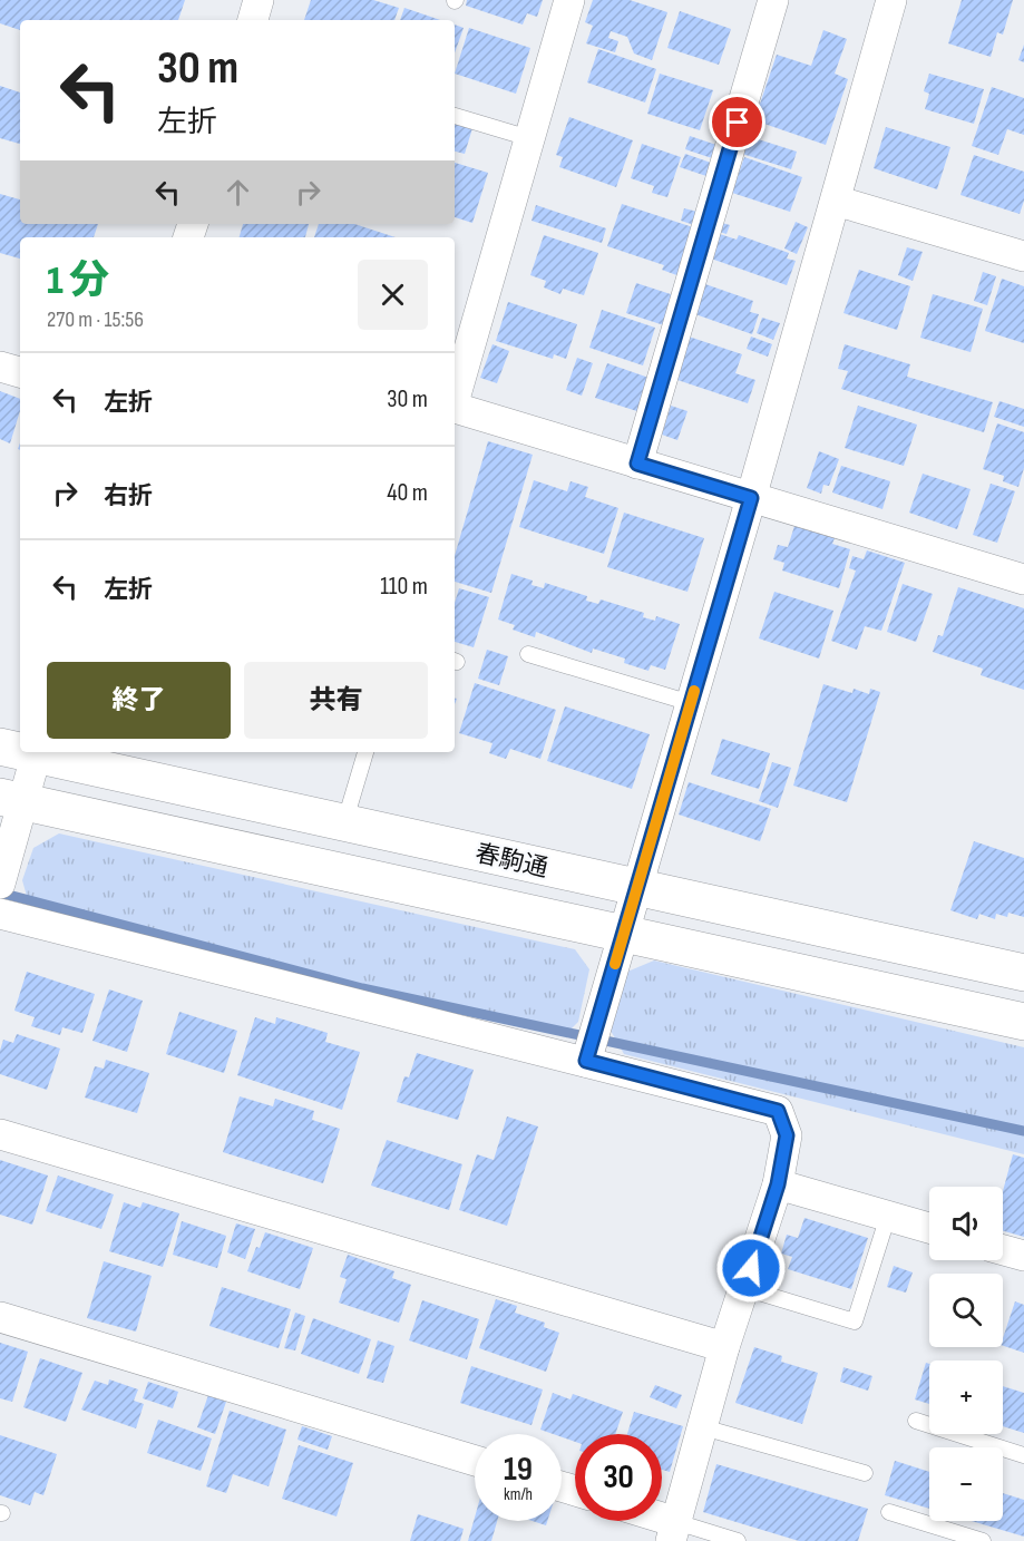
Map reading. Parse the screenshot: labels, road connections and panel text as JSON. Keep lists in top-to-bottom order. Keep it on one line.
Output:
{"streets":{"street":["春駒通"]},"page":{"turn":["30 m","左折"],"heading":["1 分","270 m · 15:56"],"list":[{"name":"左折","value":"30 m"},{"name":"右折","value":"40 m"},{"name":"左折","value":"110 m"}],"buttons":["終了","共有"],"map_buttons":["+","−"],"speed":"19 km/h","limit":"30"}}
